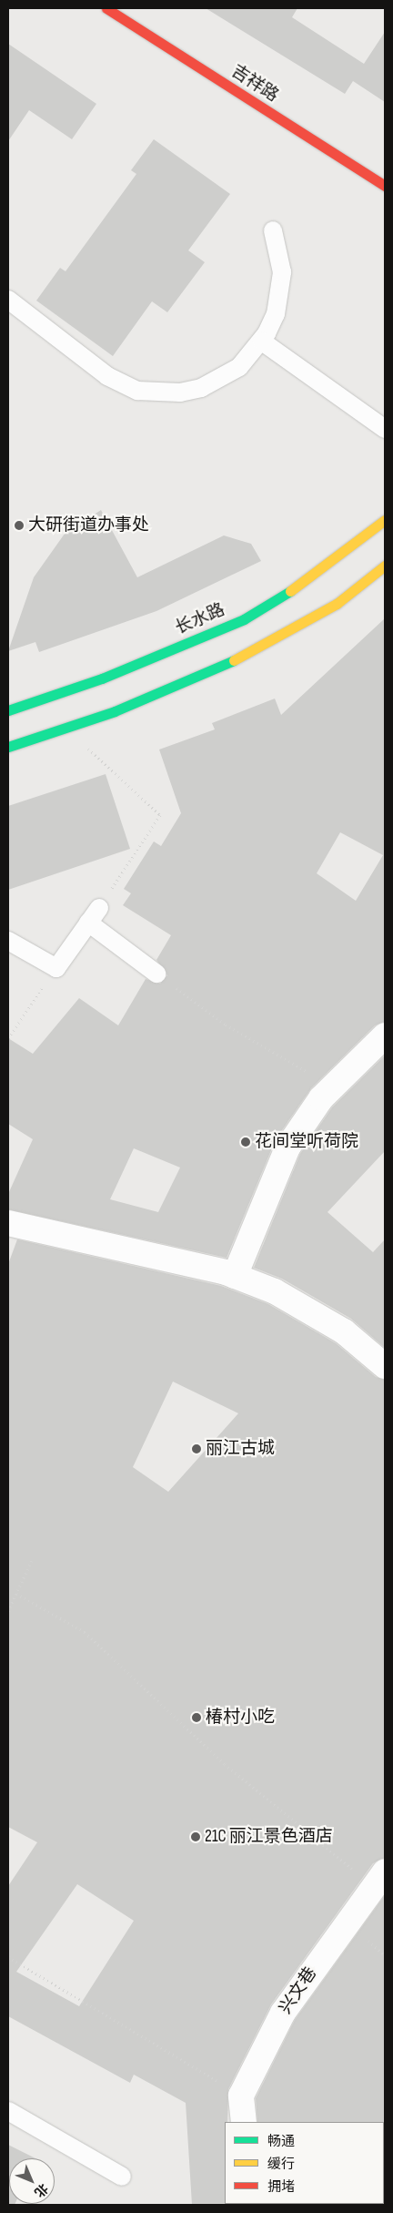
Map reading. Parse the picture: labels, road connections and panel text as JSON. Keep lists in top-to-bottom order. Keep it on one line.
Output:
{"streets":{"main road":["吉祥路","长水路"],"street":["兴文巷"]},"places":["大研街道办事处","花间堂听荷院","丽江古城","椿村小吃","21C 丽江景色酒店"],"legend":["畅通","缓行","拥堵"],"north":"bottom right"}
